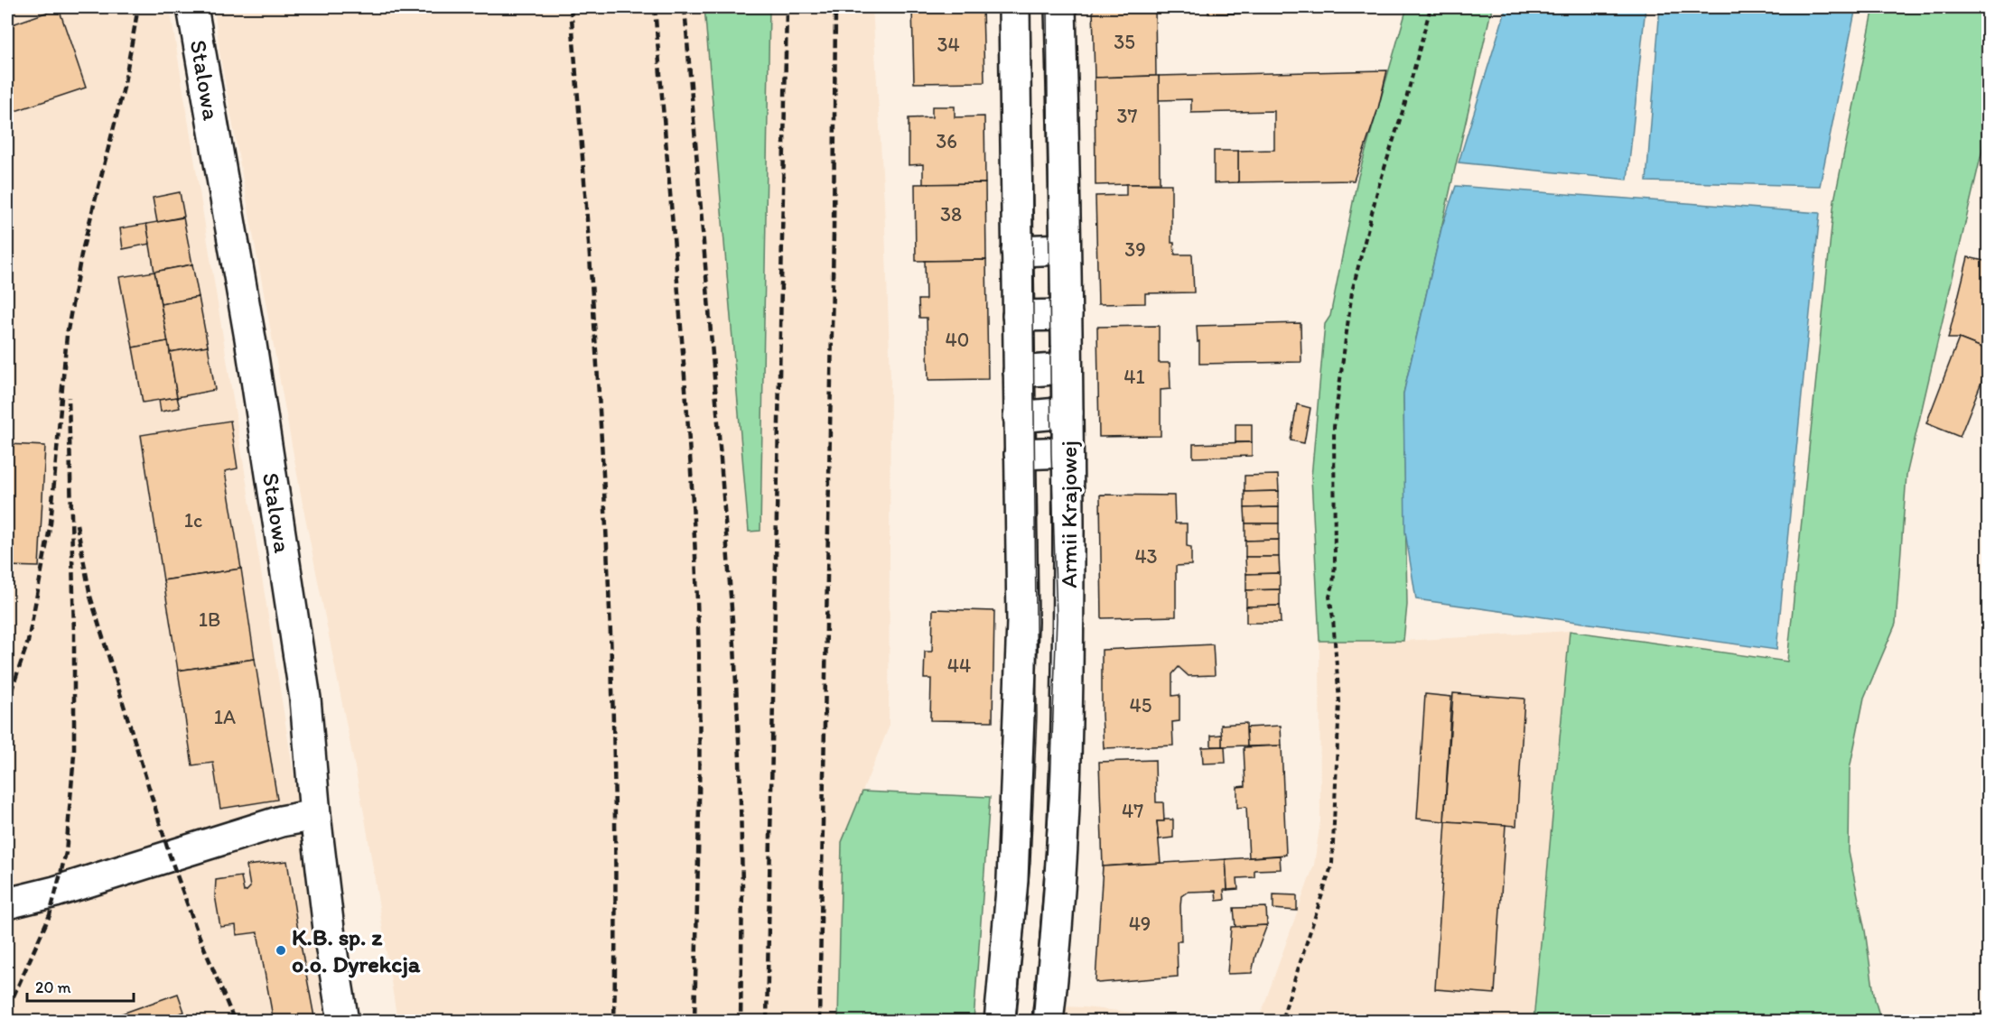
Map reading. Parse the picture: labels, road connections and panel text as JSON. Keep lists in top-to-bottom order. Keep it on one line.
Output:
{"streets":{"street":["Stalowa","Armii Krajowej"]},"places":["K.B. sp. z o.o. Dyrekcja"],"house_numbers":["35","34","37","36","38","39","40","41","1c","43","1B","44","45","1A","47","49"],"scale_bar":"20 m"}
